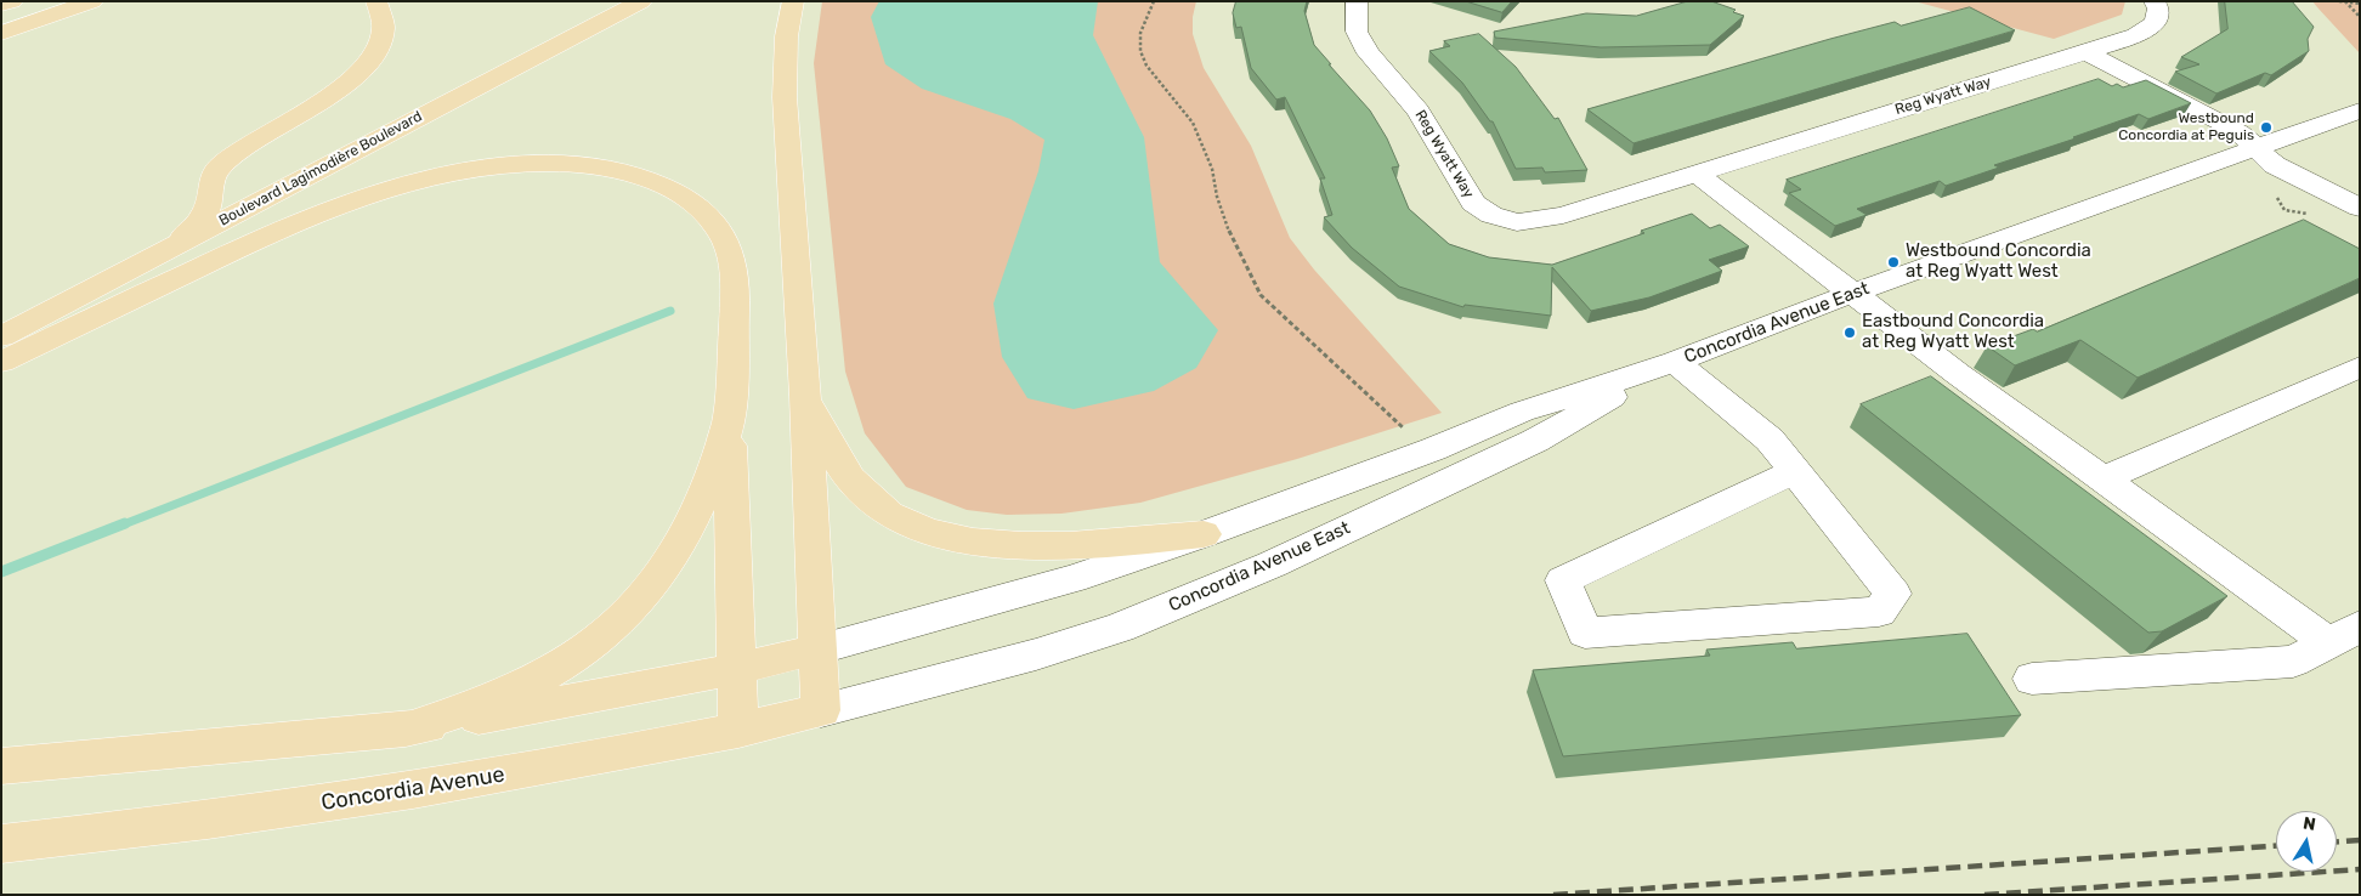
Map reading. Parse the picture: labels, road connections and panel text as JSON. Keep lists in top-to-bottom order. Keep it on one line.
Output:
{"streets":{"main road":["Boulevard Lagimodière Boulevard","Concordia Avenue"],"street":["Reg Wyatt Way","Concordia Avenue East"]},"crossings":[["Concordia Avenue East","Concordia Avenue"]],"places":["Westbound Concordia at Peguis","Westbound Concordia at Reg Wyatt West","Eastbound Concordia at Reg Wyatt West"],"north":"top"}
